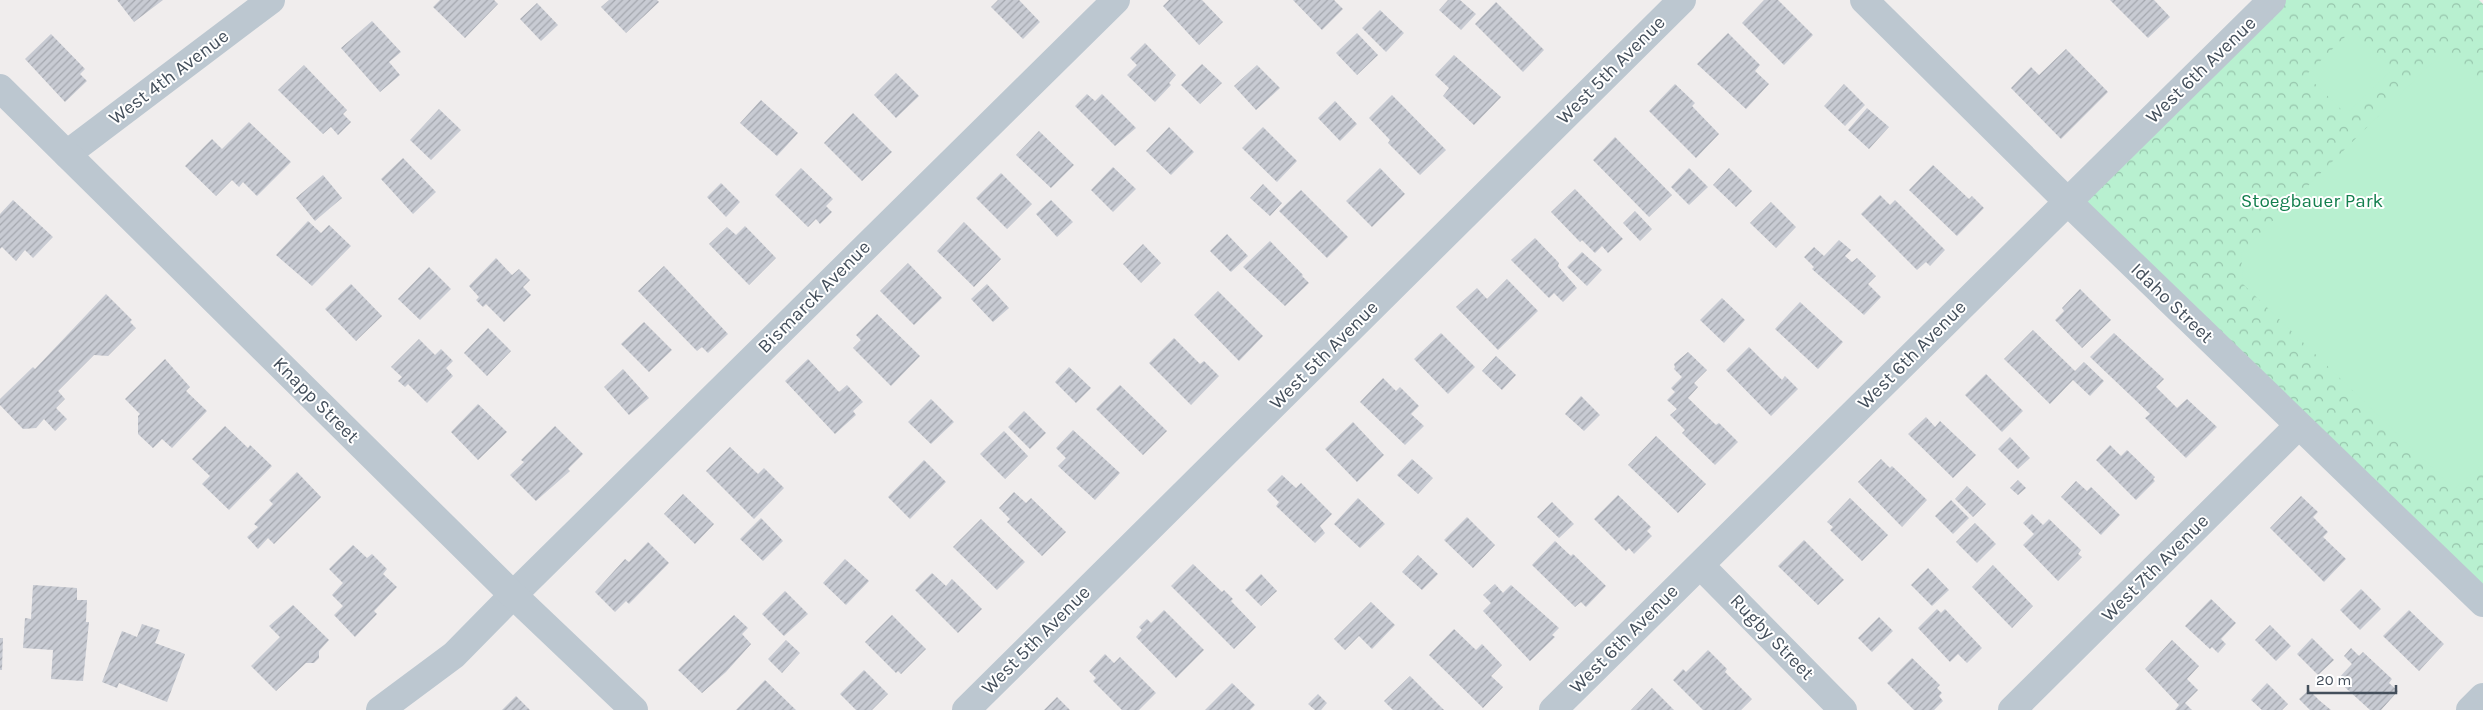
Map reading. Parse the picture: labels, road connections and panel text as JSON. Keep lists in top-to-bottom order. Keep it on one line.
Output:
{"streets":{"street":["West 5th Avenue","West 6th Avenue","West 4th Avenue","Bismarck Avenue","Idaho Street","Knapp Street","West 7th Avenue","Rugby Street"]},"crossings":[["West 6th Avenue","Idaho Street"],["West 6th Avenue","Rugby Street"],["West 4th Avenue","Knapp Street"],["Bismarck Avenue","Knapp Street"],["Idaho Street","West 7th Avenue"]],"parks":["Stoegbauer Park"],"scale_bar":"20 m"}
